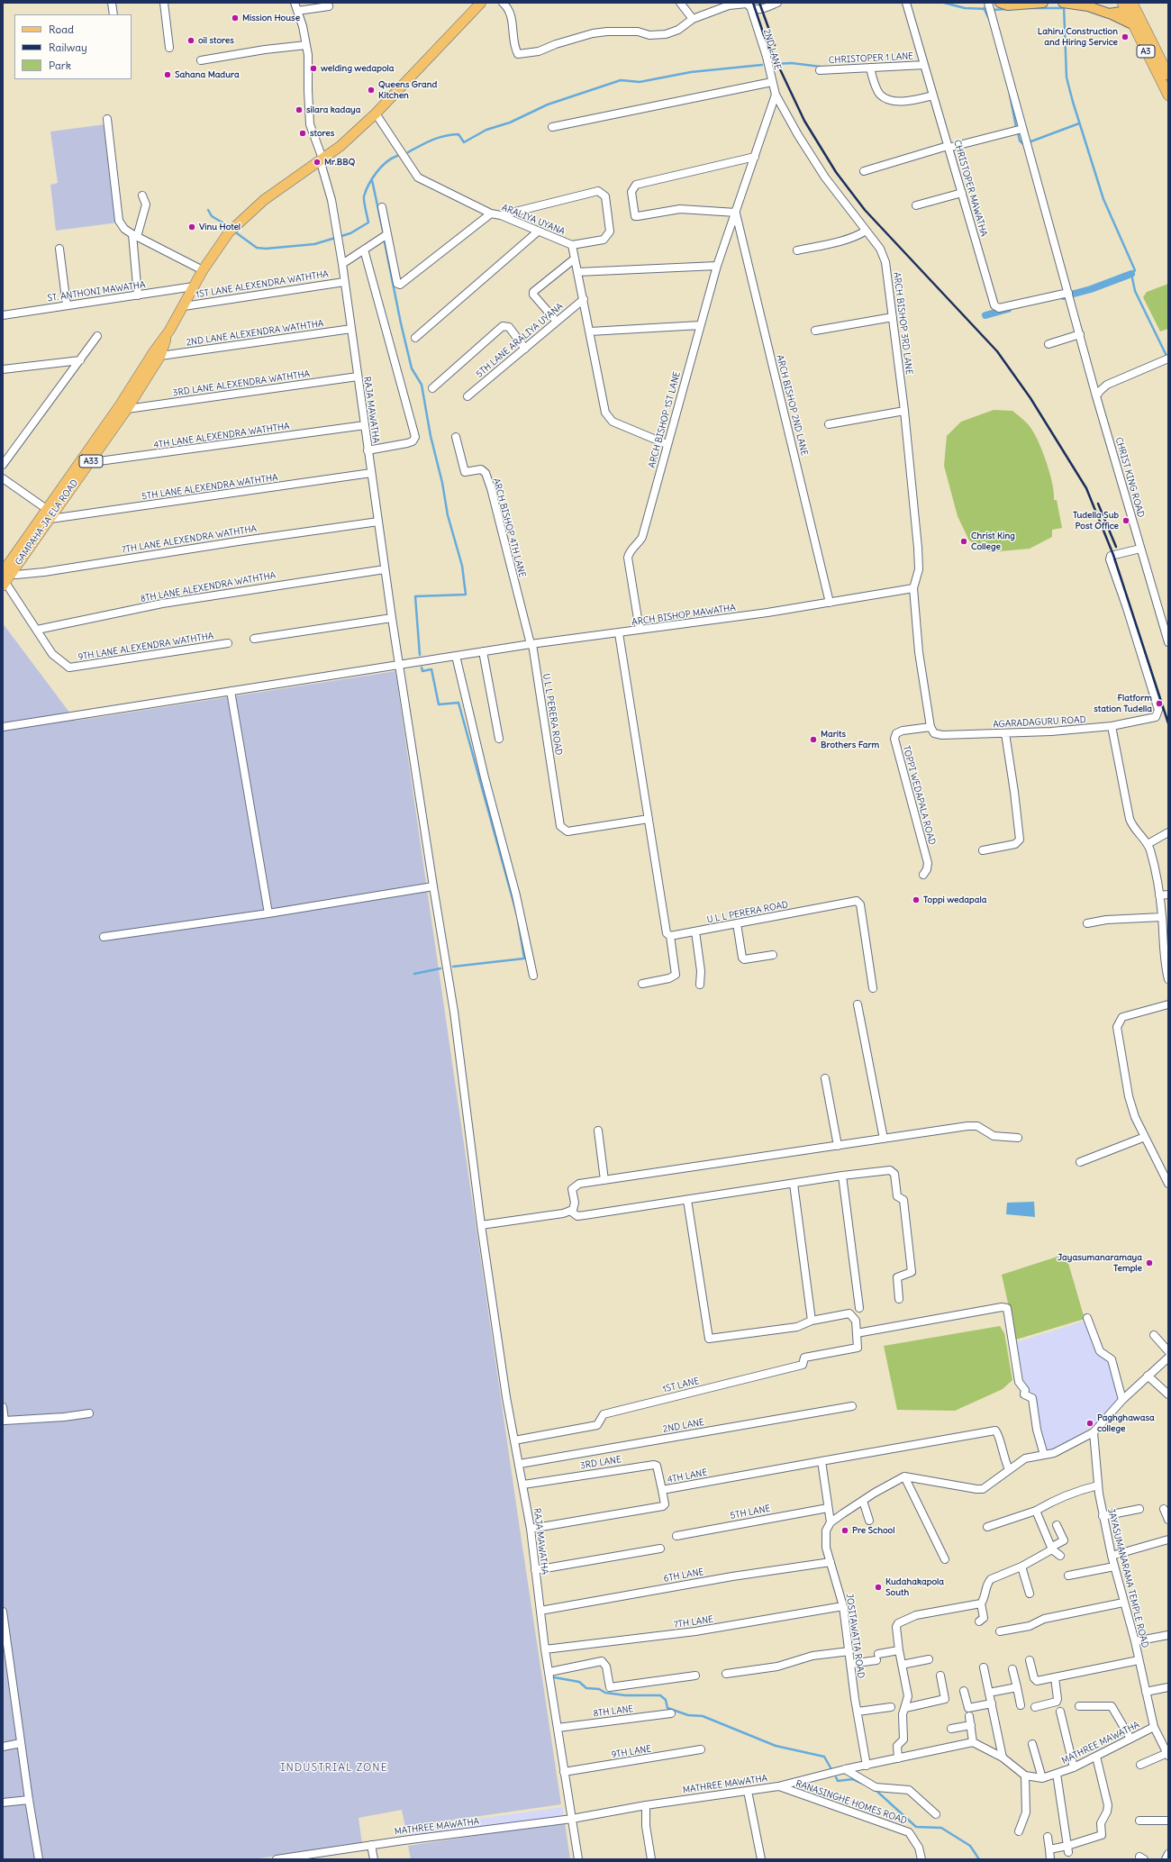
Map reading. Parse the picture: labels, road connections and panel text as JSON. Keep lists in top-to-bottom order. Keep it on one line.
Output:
{"streets":{"highway":["A3","A33","GAMPAHA-JA ELA ROAD"],"street":["2ND LANE","CHRISTOPER 1 LANE","CHRISTOPER MAWATHA","ARALIYA UYANA","1ST LANE ALEXENDRA WATHTHA","ST. ANTHONI MAWATHA","ARCH BISHOP 3RD LANE","2ND LANE ALEXENDRA WATHTHA","5TH LANE ARALIYA UYANA","3RD LANE ALEXENDRA WATHTHA","ARCH BISHOP 2ND LANE","RAJA MAWATHA","ARCH BISHOP 1ST LANE","4TH LANE ALEXENDRA WATHTHA","CHRIST KING ROAD","5TH LANE ALEXENDRA WATHTHA","ARCH BISHOP 4TH LANE","7TH LANE ALEXENDRA WATHTHA","8TH LANE ALEXENDRA WATHTHA","ARCH BISHOP MAWATHA","9TH LANE ALEXENDRA WATHTHA","U L L PERERA ROAD","AGARADAGURU ROAD","TOPPI WEDAPALA ROAD","1ST LANE","3RD LANE","4TH LANE","5TH LANE","6TH LANE","JAYASUMANARAMA TEMPLE ROAD","7TH LANE","JOSITAWATTA ROAD","8TH LANE","MATHREE MAWATHA","9TH LANE","RANASINGHE HOMES ROAD"]},"crossings":[["2ND LANE","ARCH BISHOP 3RD LANE"],["2ND LANE","RAJA MAWATHA"],["2ND LANE","ARCH BISHOP 1ST LANE"],["CHRISTOPER 1 LANE","CHRISTOPER MAWATHA"],["CHRISTOPER MAWATHA","CHRIST KING ROAD"],["ARALIYA UYANA","5TH LANE ARALIYA UYANA"],["ARALIYA UYANA","ARCH BISHOP 1ST LANE"],["ARALIYA UYANA","GAMPAHA-JA ELA ROAD"],["1ST LANE ALEXENDRA WATHTHA","RAJA MAWATHA"],["1ST LANE ALEXENDRA WATHTHA","GAMPAHA-JA ELA ROAD"],["ST. ANTHONI MAWATHA","GAMPAHA-JA ELA ROAD"],["ARCH BISHOP 3RD LANE","ARCH BISHOP 1ST LANE"],["ARCH BISHOP 3RD LANE","ARCH BISHOP MAWATHA"],["2ND LANE ALEXENDRA WATHTHA","RAJA MAWATHA"],["2ND LANE ALEXENDRA WATHTHA","GAMPAHA-JA ELA ROAD"],["3RD LANE ALEXENDRA WATHTHA","RAJA MAWATHA"],["3RD LANE ALEXENDRA WATHTHA","GAMPAHA-JA ELA ROAD"],["ARCH BISHOP 2ND LANE","ARCH BISHOP 1ST LANE"],["ARCH BISHOP 2ND LANE","ARCH BISHOP MAWATHA"],["RAJA MAWATHA","4TH LANE ALEXENDRA WATHTHA"],["RAJA MAWATHA","5TH LANE ALEXENDRA WATHTHA"],["RAJA MAWATHA","GAMPAHA-JA ELA ROAD"],["RAJA MAWATHA","7TH LANE ALEXENDRA WATHTHA"],["RAJA MAWATHA","8TH LANE ALEXENDRA WATHTHA"],["RAJA MAWATHA","1ST LANE"],["RAJA MAWATHA","3RD LANE"],["RAJA MAWATHA","4TH LANE"],["RAJA MAWATHA","6TH LANE"],["RAJA MAWATHA","7TH LANE"],["RAJA MAWATHA","8TH LANE"],["RAJA MAWATHA","MATHREE MAWATHA"],["RAJA MAWATHA","9TH LANE"],["ARCH BISHOP 1ST LANE","ARCH BISHOP MAWATHA"],["4TH LANE ALEXENDRA WATHTHA","GAMPAHA-JA ELA ROAD"],["CHRIST KING ROAD","AGARADAGURU ROAD"],["5TH LANE ALEXENDRA WATHTHA","GAMPAHA-JA ELA ROAD"],["GAMPAHA-JA ELA ROAD","7TH LANE ALEXENDRA WATHTHA"],["GAMPAHA-JA ELA ROAD","9TH LANE ALEXENDRA WATHTHA"],["ARCH BISHOP 4TH LANE","ARCH BISHOP MAWATHA"],["ARCH BISHOP 4TH LANE","U L L PERERA ROAD"],["7TH LANE ALEXENDRA WATHTHA","9TH LANE ALEXENDRA WATHTHA"],["8TH LANE ALEXENDRA WATHTHA","9TH LANE ALEXENDRA WATHTHA"],["ARCH BISHOP MAWATHA","U L L PERERA ROAD"],["AGARADAGURU ROAD","TOPPI WEDAPALA ROAD"],["3RD LANE","4TH LANE"],["6TH LANE","JOSITAWATTA ROAD"],["JAYASUMANARAMA TEMPLE ROAD","MATHREE MAWATHA"],["7TH LANE","JOSITAWATTA ROAD"],["JOSITAWATTA ROAD","MATHREE MAWATHA"],["MATHREE MAWATHA","RANASINGHE HOMES ROAD"]],"districts":["INDUSTRIAL ZONE"],"places":["Mission House","Lahiru Construction and Hiring Service","oil stores","welding wedapola","Sahana Madura","Queens Grand Kitchen","silara kadaya","stores","Mr.BBQ","Vinu Hotel","Tudella Sub Post Office","Christ King College","Flatform station Tudella","Marits Brothers Farm","Toppi wedapala","Jayasumanaramaya Temple","Paghghawasa college","Pre School","Kudahakapola South"],"legend":["Road","Railway","Park"]}
